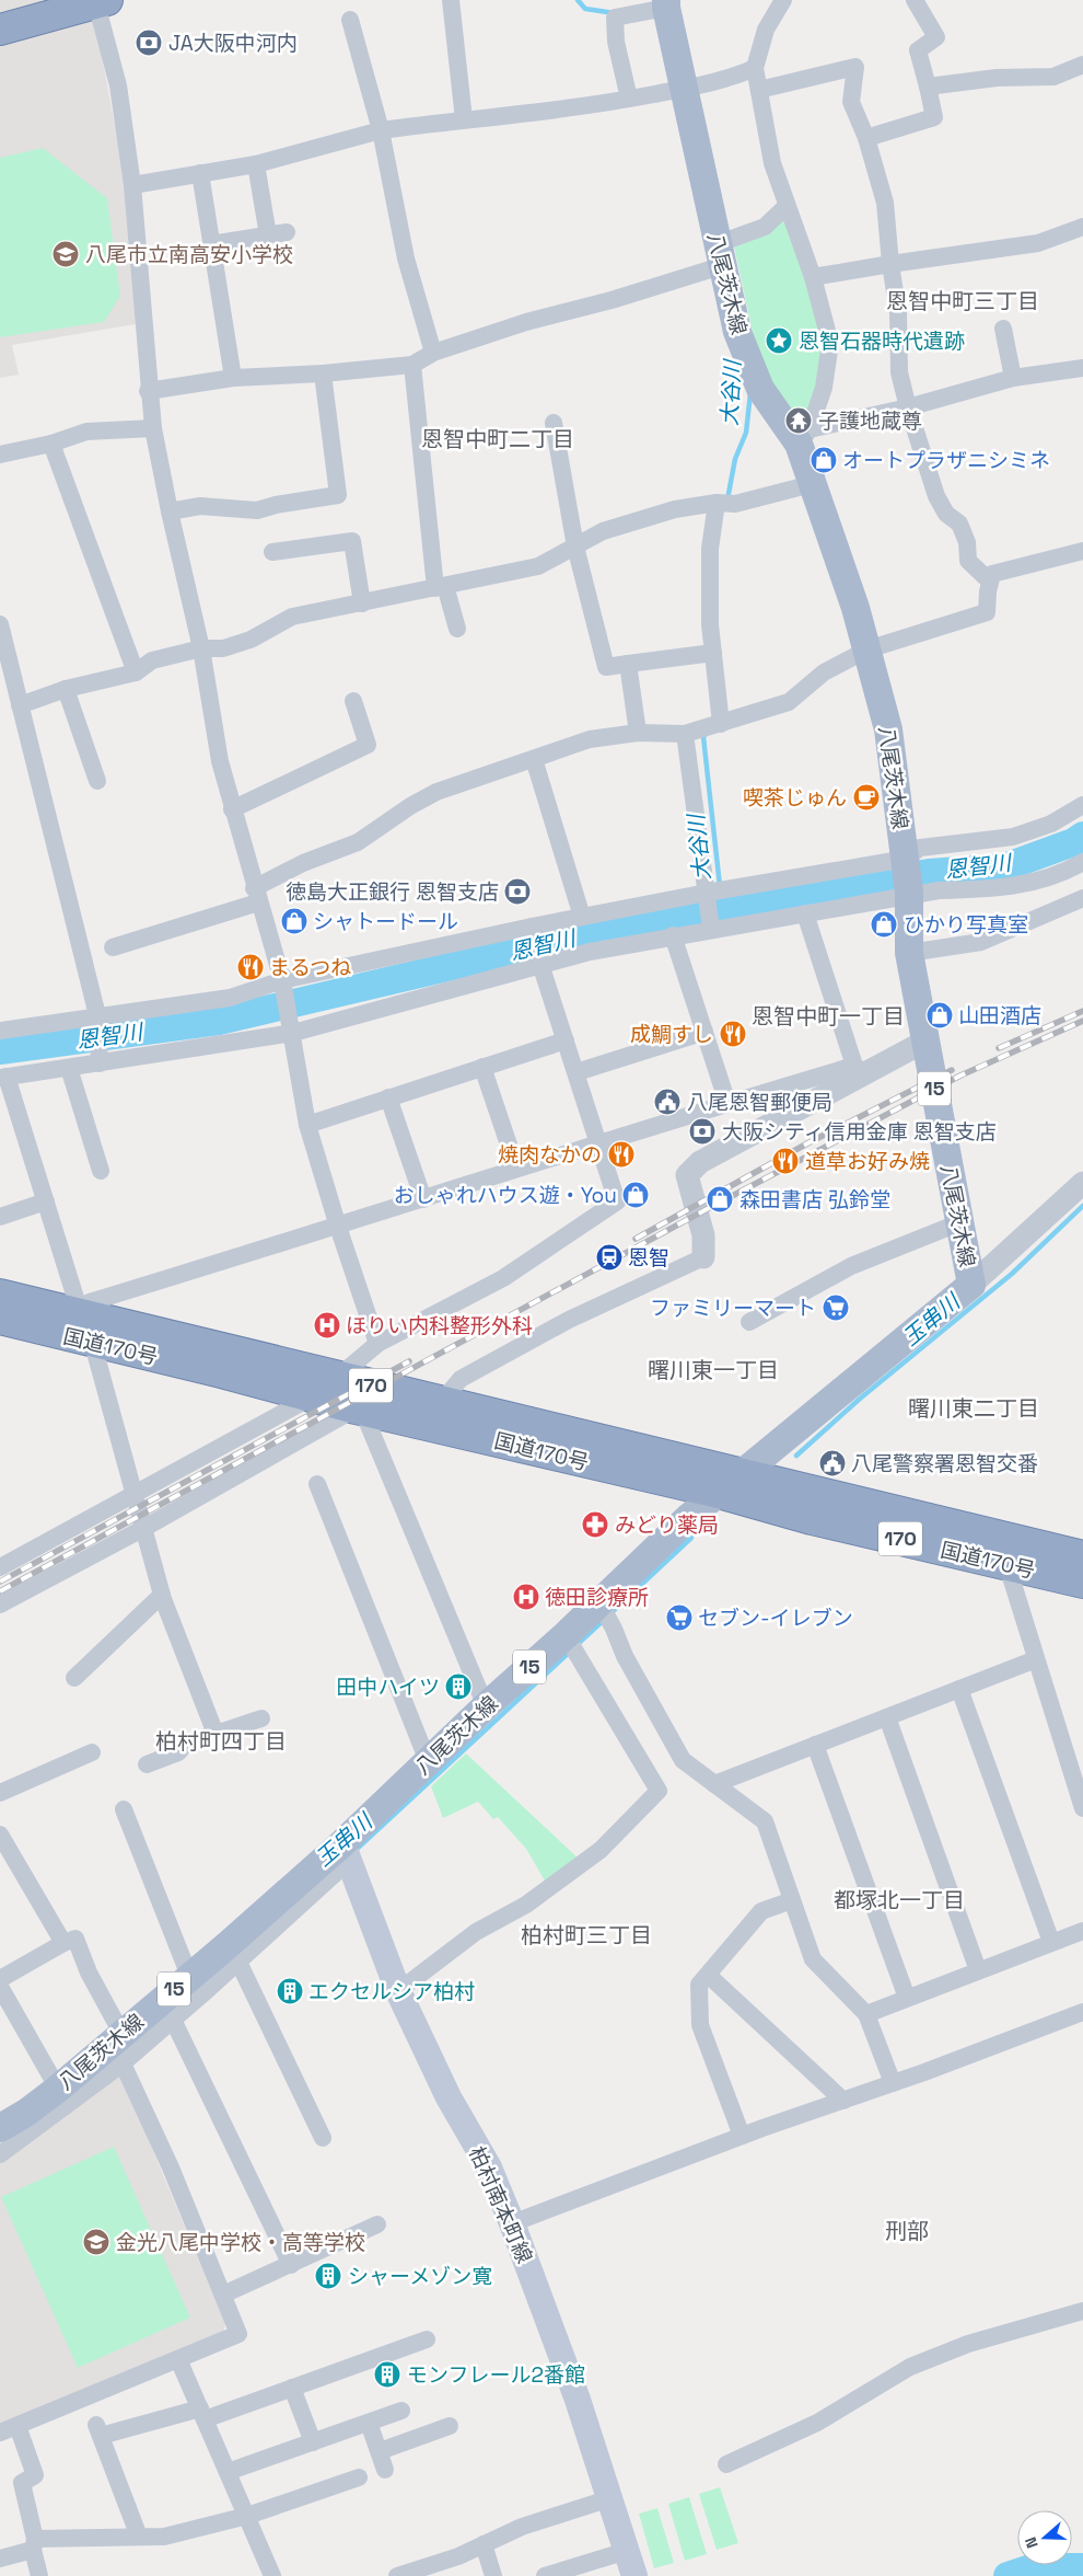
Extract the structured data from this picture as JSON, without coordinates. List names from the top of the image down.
{
  "streets": {
    "highway": ["国道170号", "170"],
    "main road": ["八尾茨木線", "15", "柏村南本町線"]
  },
  "crossings": [
    ["八尾茨木線", "国道170号"],
    ["八尾茨木線", "柏村南本町線"]
  ],
  "districts": [
    "恩智中町三丁目",
    "恩智中町二丁目",
    "恩智中町一丁目",
    "曙川東一丁目",
    "曙川東二丁目",
    "柏村町四丁目",
    "都塚北一丁目",
    "柏村町三丁目",
    "刑部"
  ],
  "water": ["大谷川", "恩智川", "玉串川"],
  "places": {
    "bank": ["JA大阪中河内", "徳島大正銀行 恩智支店", "大阪シティ信用金庫 恩智支店"],
    "school or university": ["八尾市立南高安小学校", "金光八尾中学校・高等学校"],
    "place": ["恩智石器時代遺跡"],
    "temple": ["子護地蔵尊"],
    "shop": [
      "オートプラザニシミネ",
      "シャトードール",
      "ひかり写真室",
      "山田酒店",
      "おしゃれハウス遊・You",
      "森田書店 弘鈴堂"
    ],
    "cafe": ["喫茶じゅん"],
    "restaurant": [
      "まるつね",
      "成鯛すし",
      "焼肉なかの",
      "道草お好み焼"
    ],
    "public building": ["八尾恩智郵便局", "八尾警察署恩智交番"],
    "station": ["恩智"],
    "supermarket": ["ファミリーマート", "セブン-イレブン"],
    "hospital": ["ほりい内科整形外科", "徳田診療所"],
    "pharmacy": ["みどり薬局"],
    "building": [
      "田中ハイツ",
      "エクセルシア柏村",
      "シャーメゾン寛",
      "モンフレール2番館"
    ]
  },
  "north": "left"
}
